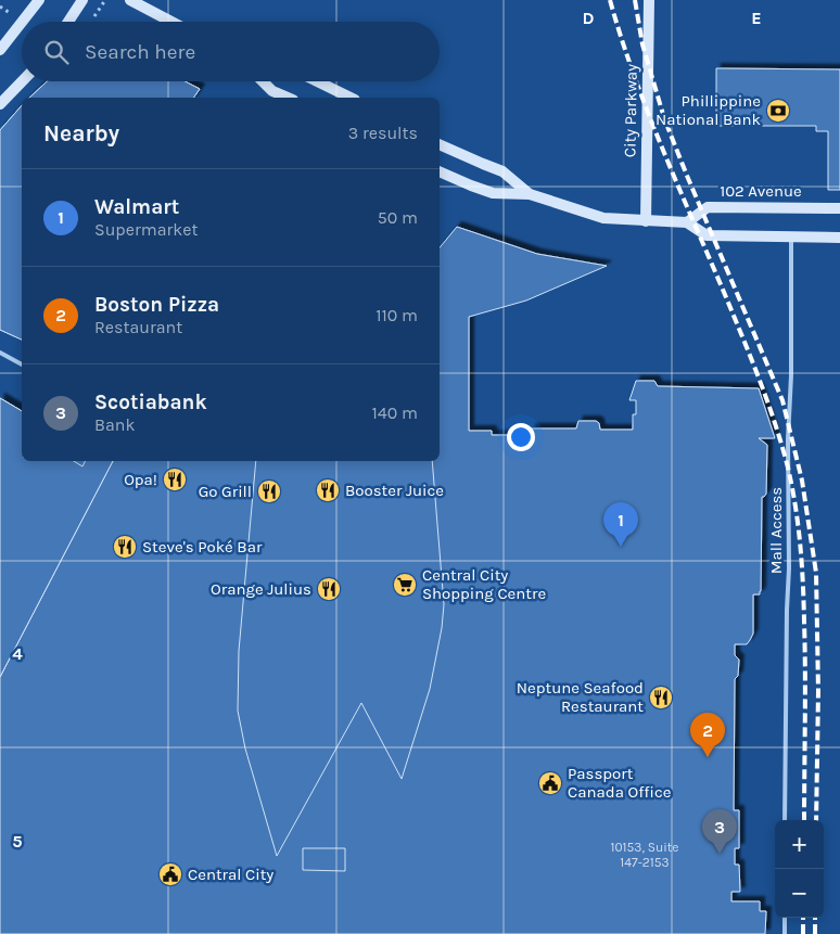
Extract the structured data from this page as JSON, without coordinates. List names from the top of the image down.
{
  "streets": {
    "street": ["City Parkway", "102 Avenue"],
    "lane": ["Mall Access"]
  },
  "places": {
    "bank": ["Phillippine National Bank"],
    "restaurant": [
      "Opa!",
      "Booster Juice",
      "Go Grill",
      "Steve's Poké Bar",
      "Orange Julius",
      "Neptune Seafood Restaurant"
    ],
    "supermarket": ["Central City Shopping Centre"],
    "public building": ["Passport Canada Office", "Central City"]
  },
  "house_numbers": ["10153, Suite 147-2153"],
  "page": {
    "search": "Search here",
    "heading": ["Nearby", "3 results"],
    "list": [
      {
        "mark": "1",
        "name": "Walmart",
        "note": "Supermarket",
        "value": "50 m"
      },
      {
        "mark": "2",
        "name": "Boston Pizza",
        "note": "Restaurant",
        "value": "110 m"
      },
      {
        "mark": "3",
        "name": "Scotiabank",
        "note": "Bank",
        "value": "140 m"
      }
    ],
    "pins": ["1", "2", "3"],
    "map_buttons": ["+", "−"]
  },
  "grid": {
    "columns": ["D", "E"],
    "rows": ["4", "5"]
  }
}
